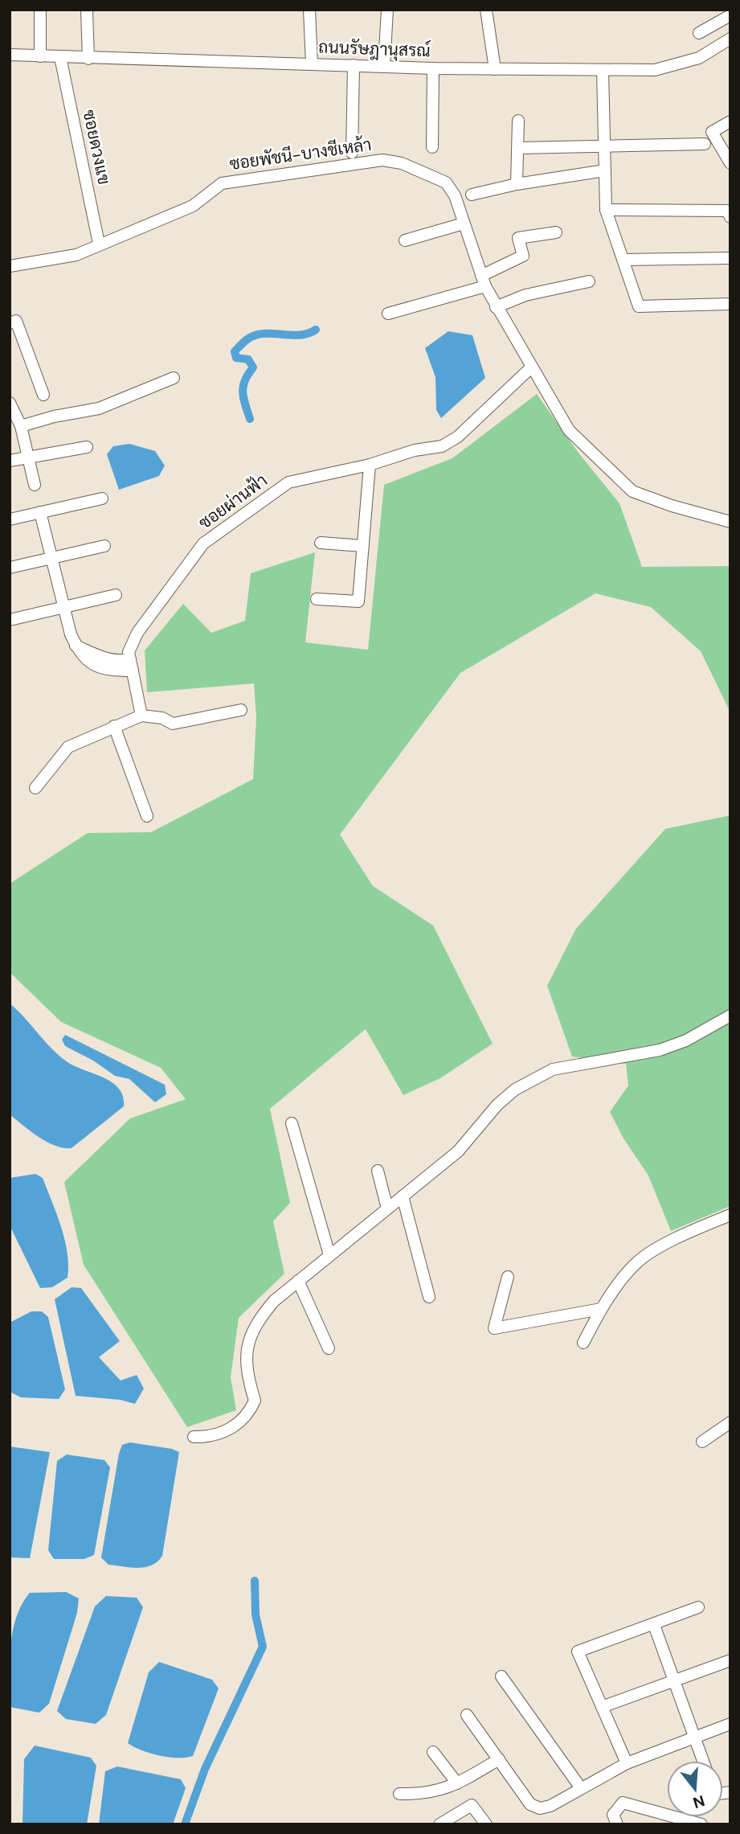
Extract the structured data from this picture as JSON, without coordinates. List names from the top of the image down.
{
  "streets": {
    "street": [
      "ถนนรัษฎานุสรณ์",
      "ซอยดวงแข",
      "ซอยพัชนี-บางชีเหล้า",
      "ซอยผ่านฟ้า"
    ]
  },
  "crossings": [
    ["ถนนรัษฎานุสรณ์", "ซอยดวงแข"],
    ["ซอยดวงแข", "ซอยพัชนี-บางชีเหล้า"],
    ["ซอยพัชนี-บางชีเหล้า", "ซอยผ่านฟ้า"]
  ],
  "north": "bottom"
}
